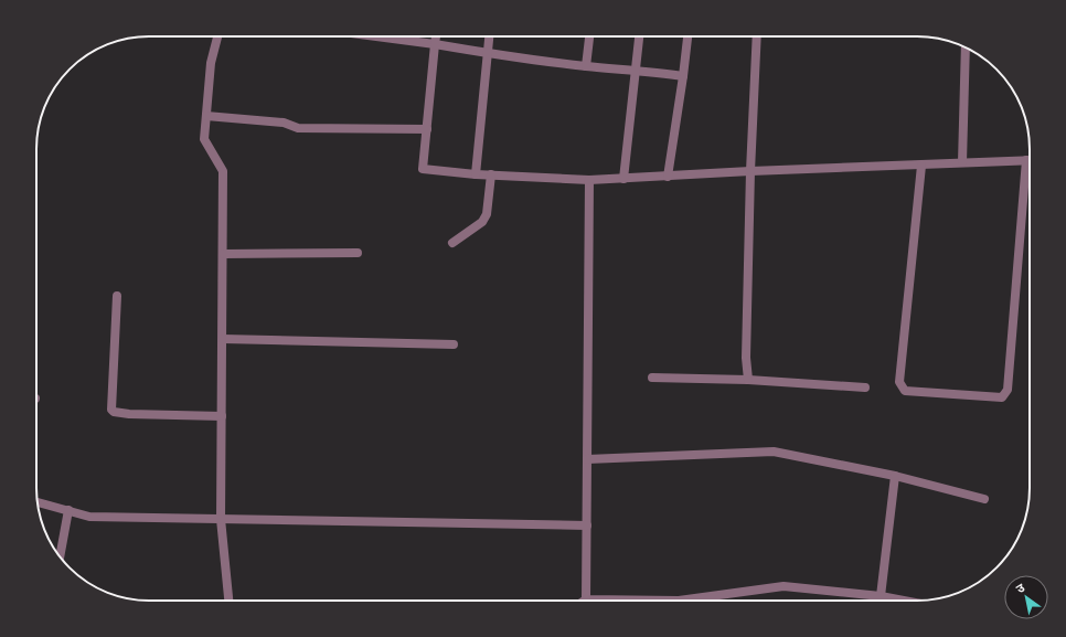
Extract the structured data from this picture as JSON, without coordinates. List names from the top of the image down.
{
  "north": "top left"
}
